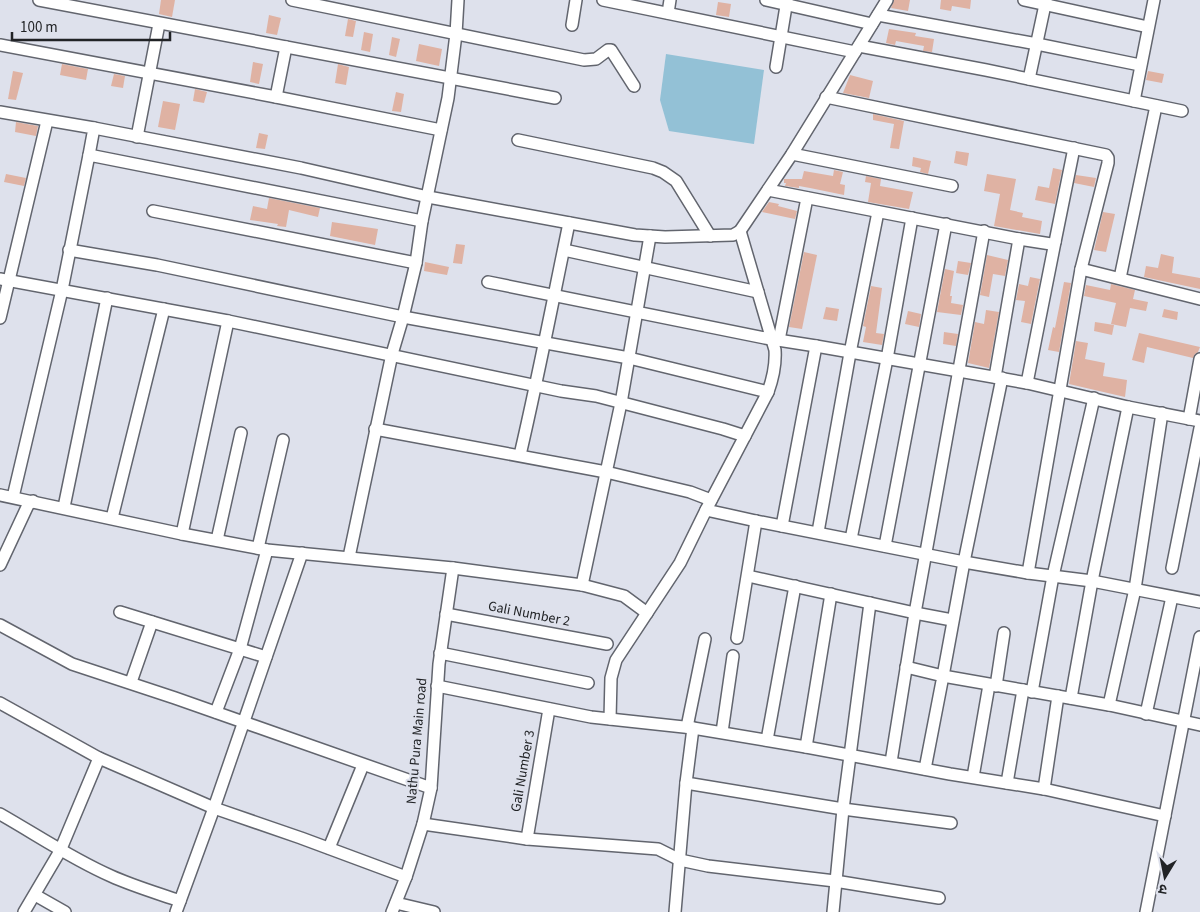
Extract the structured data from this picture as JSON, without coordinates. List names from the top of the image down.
{
  "streets": {
    "street": ["Gali Number 2", "Nathu Pura Main road", "Gali Number 3"]
  },
  "crossings": [
    ["Gali Number 2", "Nathu Pura Main road"]
  ],
  "scale_bar": "100 m",
  "north": "bottom"
}
